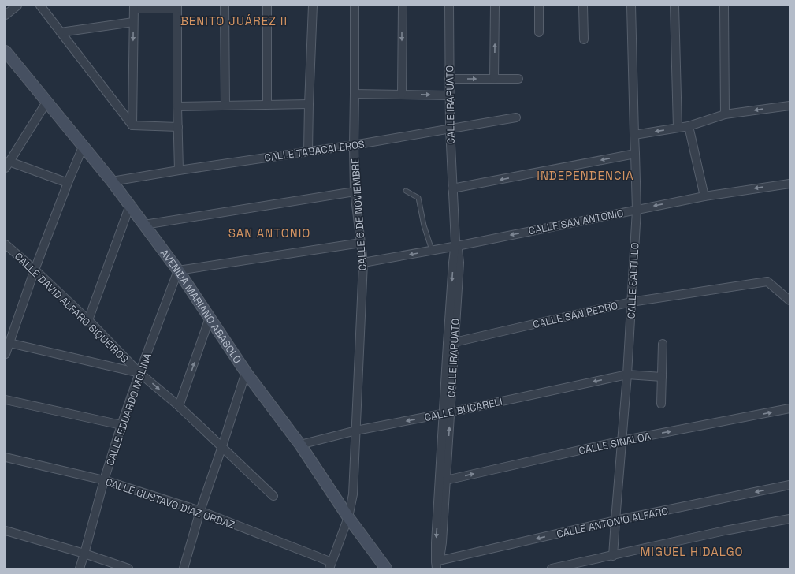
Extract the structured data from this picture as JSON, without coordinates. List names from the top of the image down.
{
  "streets": {
    "street": [
      "CALLE IRAPUATO",
      "CALLE TABACALEROS",
      "CALLE 6 DE NOVIEMBRE",
      "CALLE SAN ANTONIO",
      "CALLE SALTILLO",
      "AVENIDA MARIANO ABASOLO",
      "CALLE DAVID ALFARO SIQUEIROS",
      "CALLE SAN PEDRO",
      "CALLE EDUARDO MOLINA",
      "CALLE BUCARELI",
      "CALLE SINALOA",
      "CALLE GUSTAVO DÍAZ ORDAZ",
      "CALLE ANTONIO ALFARO"
    ]
  },
  "crossings": [
    ["CALLE IRAPUATO", "CALLE TABACALEROS"],
    ["CALLE IRAPUATO", "CALLE SAN ANTONIO"],
    ["CALLE IRAPUATO", "CALLE SAN PEDRO"],
    ["CALLE IRAPUATO", "CALLE BUCARELI"],
    ["CALLE IRAPUATO", "CALLE SINALOA"],
    ["CALLE IRAPUATO", "CALLE ANTONIO ALFARO"],
    ["CALLE TABACALEROS", "CALLE 6 DE NOVIEMBRE"],
    ["CALLE TABACALEROS", "AVENIDA MARIANO ABASOLO"],
    ["CALLE 6 DE NOVIEMBRE", "CALLE SAN ANTONIO"],
    ["CALLE 6 DE NOVIEMBRE", "AVENIDA MARIANO ABASOLO"],
    ["CALLE 6 DE NOVIEMBRE", "CALLE BUCARELI"],
    ["CALLE 6 DE NOVIEMBRE", "CALLE GUSTAVO DÍAZ ORDAZ"],
    ["CALLE SAN ANTONIO", "CALLE SALTILLO"],
    ["CALLE SALTILLO", "CALLE SAN PEDRO"],
    ["CALLE SALTILLO", "CALLE BUCARELI"],
    ["CALLE SALTILLO", "CALLE SINALOA"],
    ["CALLE SALTILLO", "CALLE ANTONIO ALFARO"],
    ["AVENIDA MARIANO ABASOLO", "CALLE EDUARDO MOLINA"],
    ["AVENIDA MARIANO ABASOLO", "CALLE BUCARELI"],
    ["CALLE DAVID ALFARO SIQUEIROS", "CALLE EDUARDO MOLINA"],
    ["CALLE EDUARDO MOLINA", "CALLE GUSTAVO DÍAZ ORDAZ"]
  ],
  "one_way": ["CALLE BUCARELI", "CALLE SINALOA"],
  "districts": [
    "BENITO JUÁREZ II",
    "INDEPENDENCIA",
    "SAN ANTONIO",
    "MIGUEL HIDALGO"
  ]
}
